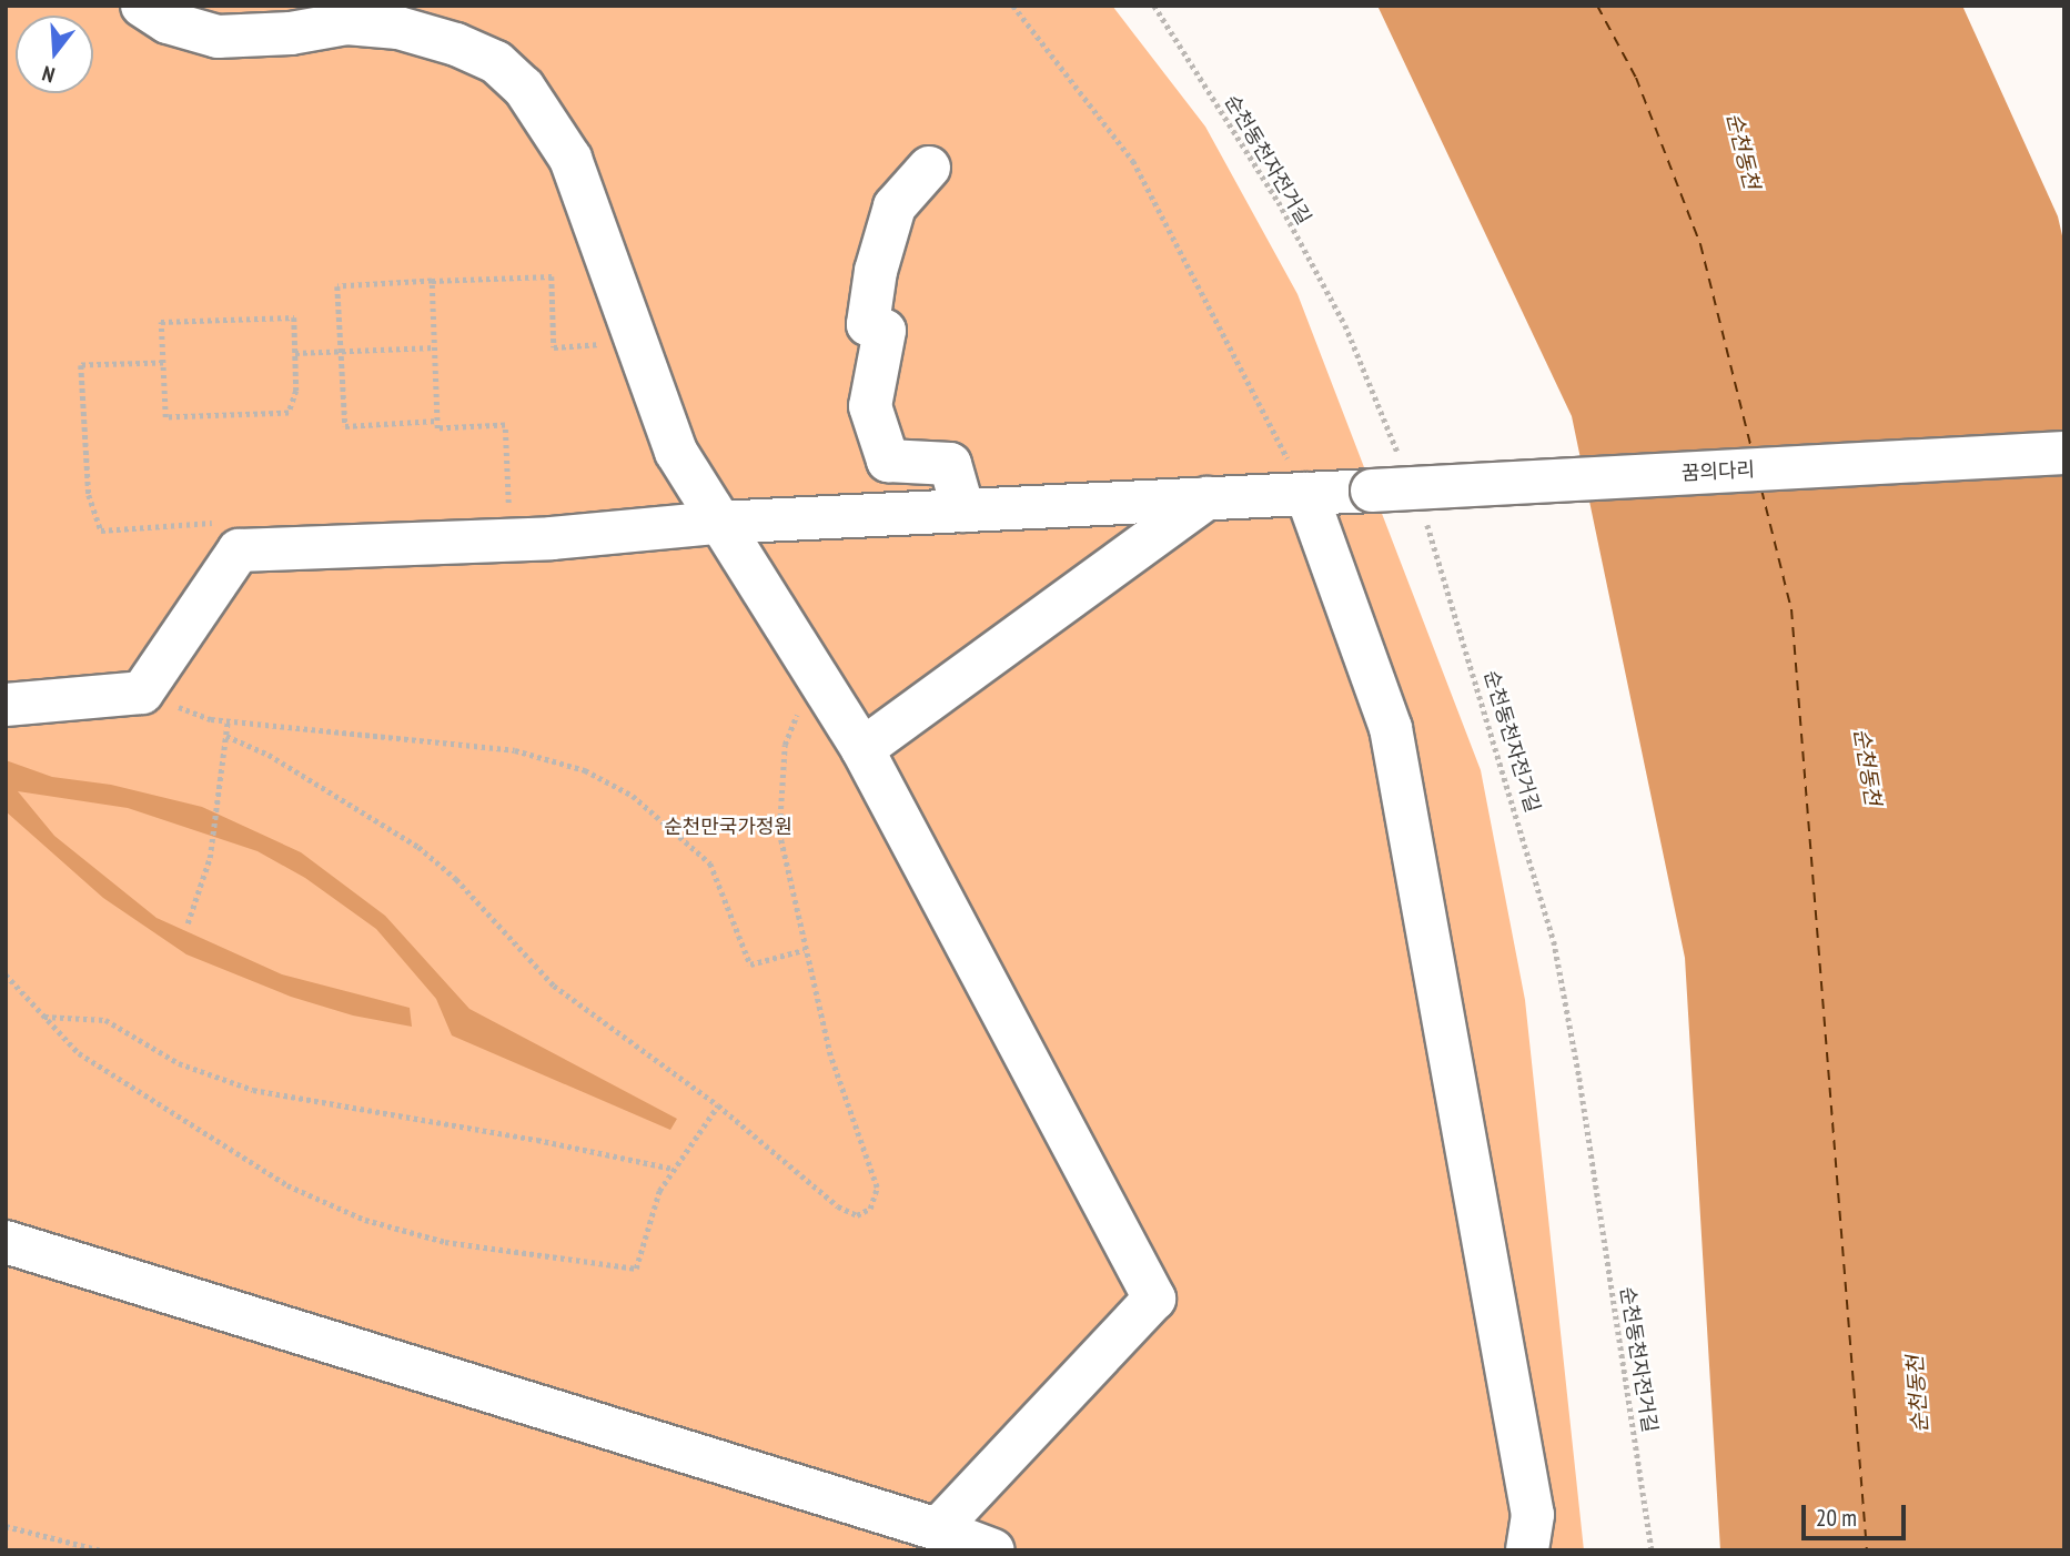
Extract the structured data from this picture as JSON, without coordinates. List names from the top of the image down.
{
  "streets": {
    "street": ["꿈의다리"],
    "path": ["순천동천자전거길"]
  },
  "crossings": [
    ["순천동천자전거길", "꿈의다리"]
  ],
  "water": ["순천동천"],
  "parks": ["순천만국가정원"],
  "scale_bar": "20 m",
  "north": "bottom"
}
